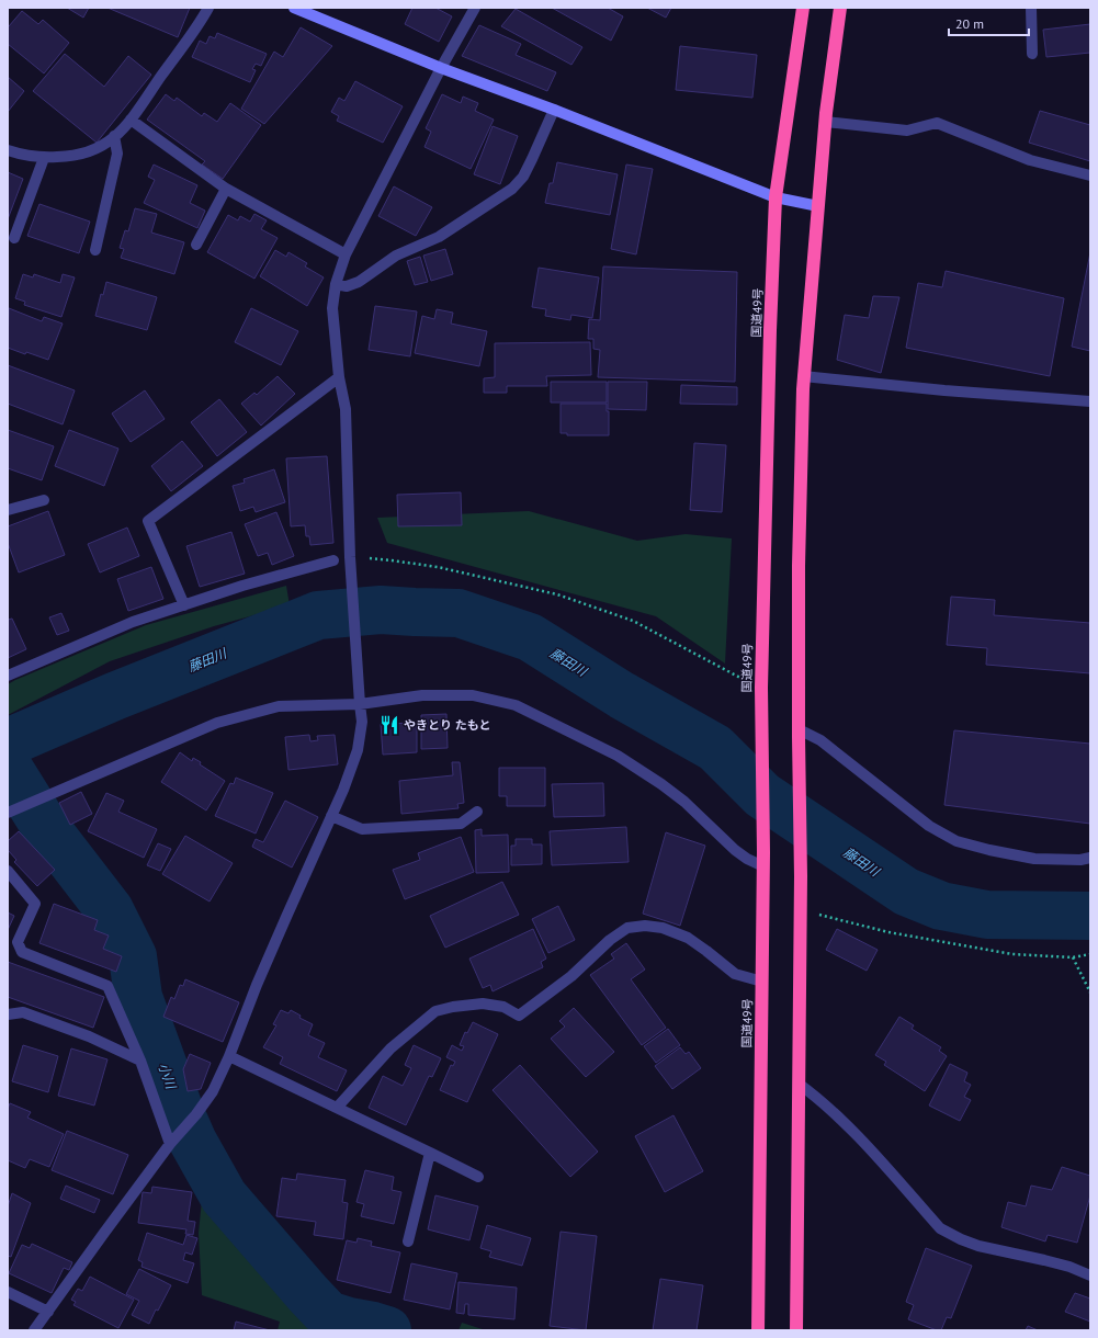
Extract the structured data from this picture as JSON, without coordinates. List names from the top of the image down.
{
  "streets": {
    "highway": ["国道49号"]
  },
  "water": ["藤田川", "小川"],
  "places": {
    "restaurant": ["やきとり たもと"]
  },
  "scale_bar": "20 m"
}
